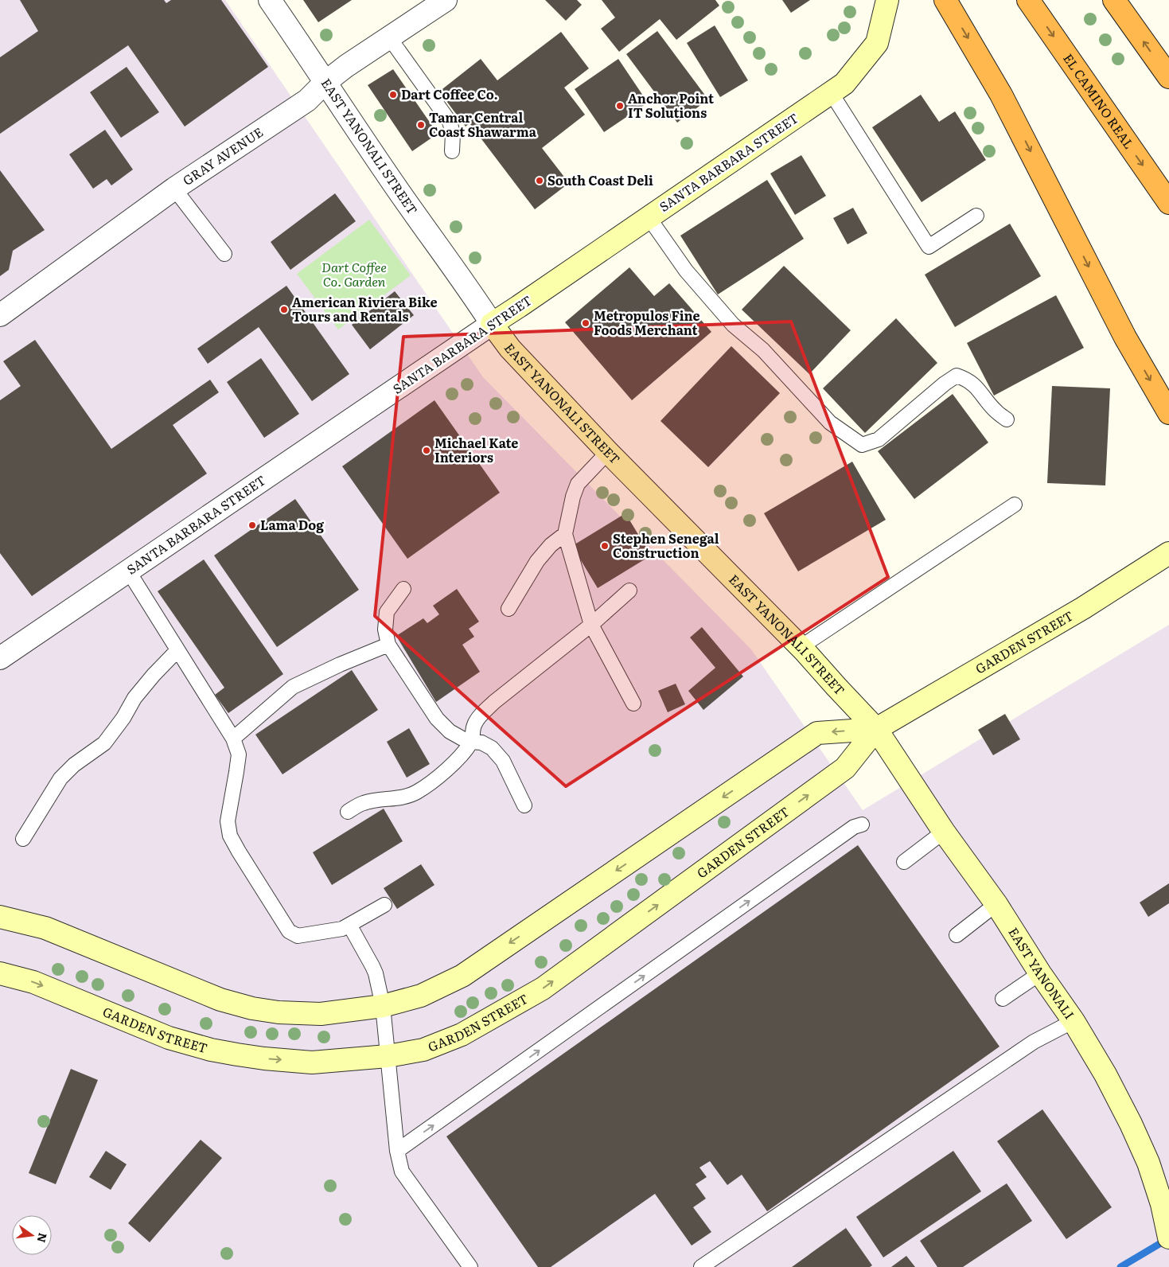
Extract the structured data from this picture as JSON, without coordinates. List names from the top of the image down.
{
  "streets": {
    "highway": ["EL CAMINO REAL"],
    "main road": [
      "EAST YANONALI STREET",
      "SANTA BARBARA STREET",
      "GARDEN STREET",
      "EAST YANONALI"
    ],
    "street": ["GRAY AVENUE"]
  },
  "crossings": [
    ["EAST YANONALI STREET", "GRAY AVENUE"],
    ["EAST YANONALI STREET", "SANTA BARBARA STREET"],
    ["EAST YANONALI STREET", "GARDEN STREET"],
    ["EAST YANONALI STREET", "EAST YANONALI"],
    ["GARDEN STREET", "EAST YANONALI"]
  ],
  "parks": ["Dart Coffee Co. Garden"],
  "places": [
    "Dart Coffee Co.",
    "Anchor Point IT Solutions",
    "Tamar Central Coast Shawarma",
    "South Coast Deli",
    "American Riviera Bike Tours and Rentals",
    "Metropulos Fine Foods Merchant",
    "Michael Kate Interiors",
    "Lama Dog",
    "Stephen Senegal Construction"
  ],
  "north": "right"
}
